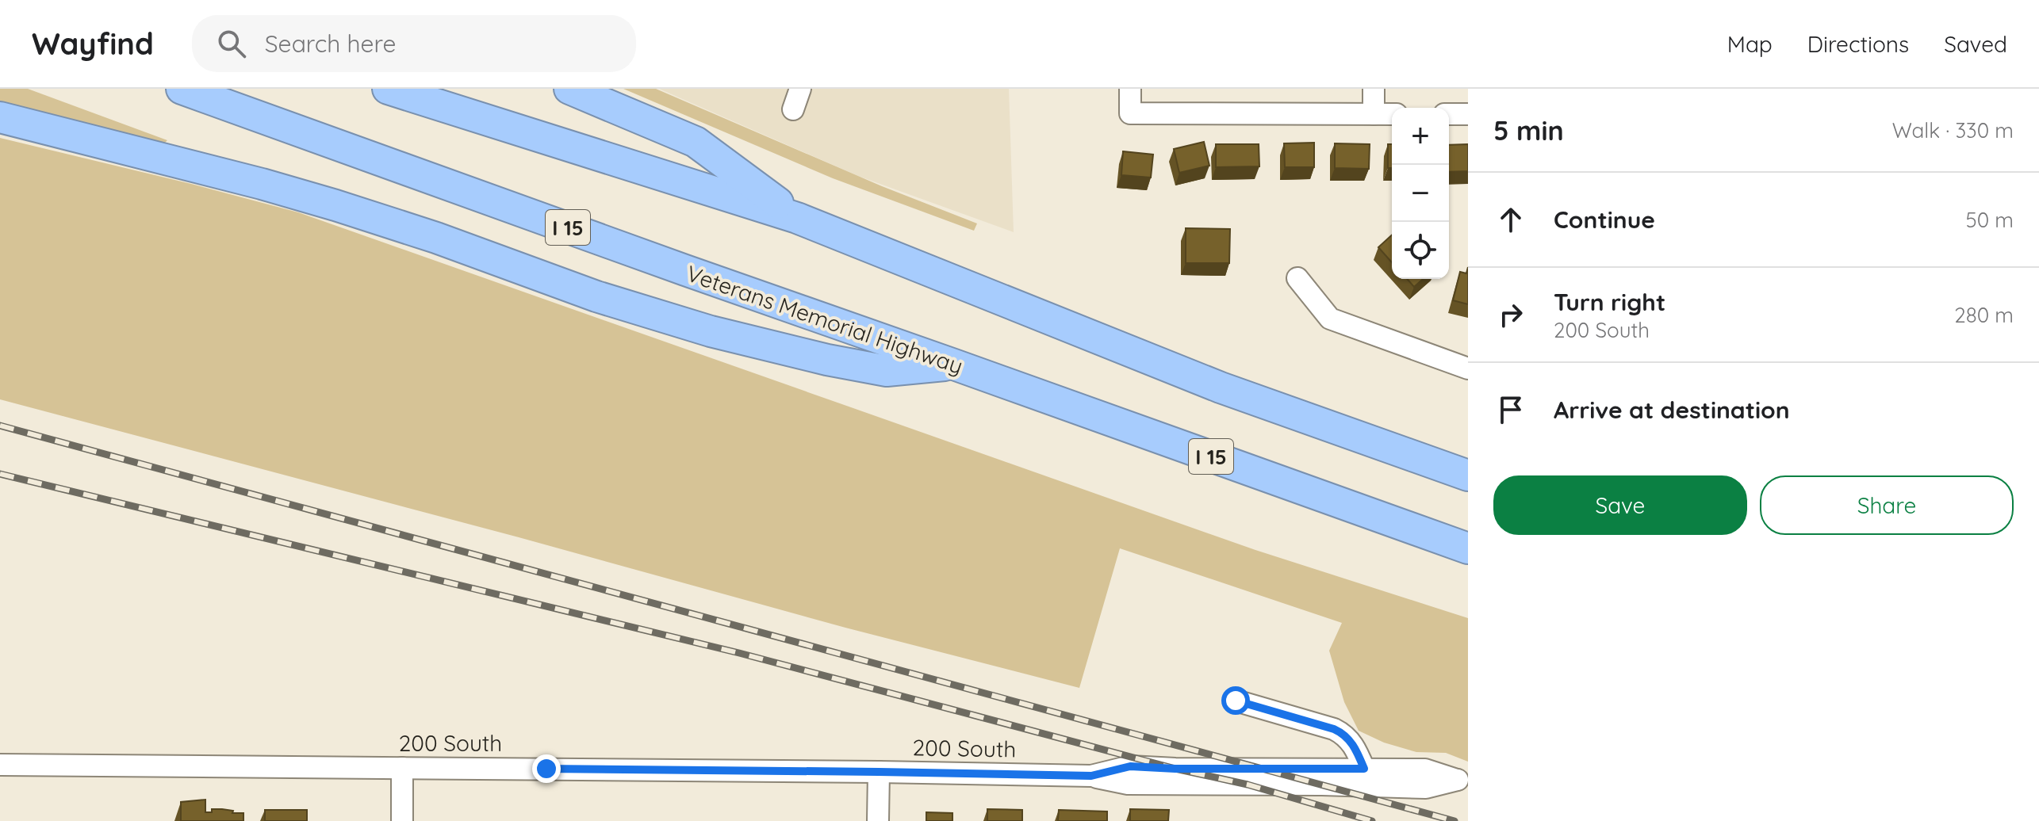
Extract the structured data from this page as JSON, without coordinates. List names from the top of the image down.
{
  "streets": {
    "highway": ["I 15", "Veterans Memorial Highway"],
    "street": ["200 South"]
  },
  "page": {
    "header": "Wayfind",
    "search": "Search here",
    "nav": ["Map", "Directions", "Saved"],
    "heading": ["5 min", "Walk · 330 m"],
    "map_buttons": ["+", "−"],
    "list": [
      ["Continue", "50 m"],
      ["Turn right", "200 South", "280 m"],
      "Arrive at destination"
    ],
    "buttons": ["Save", "Share"]
  }
}
